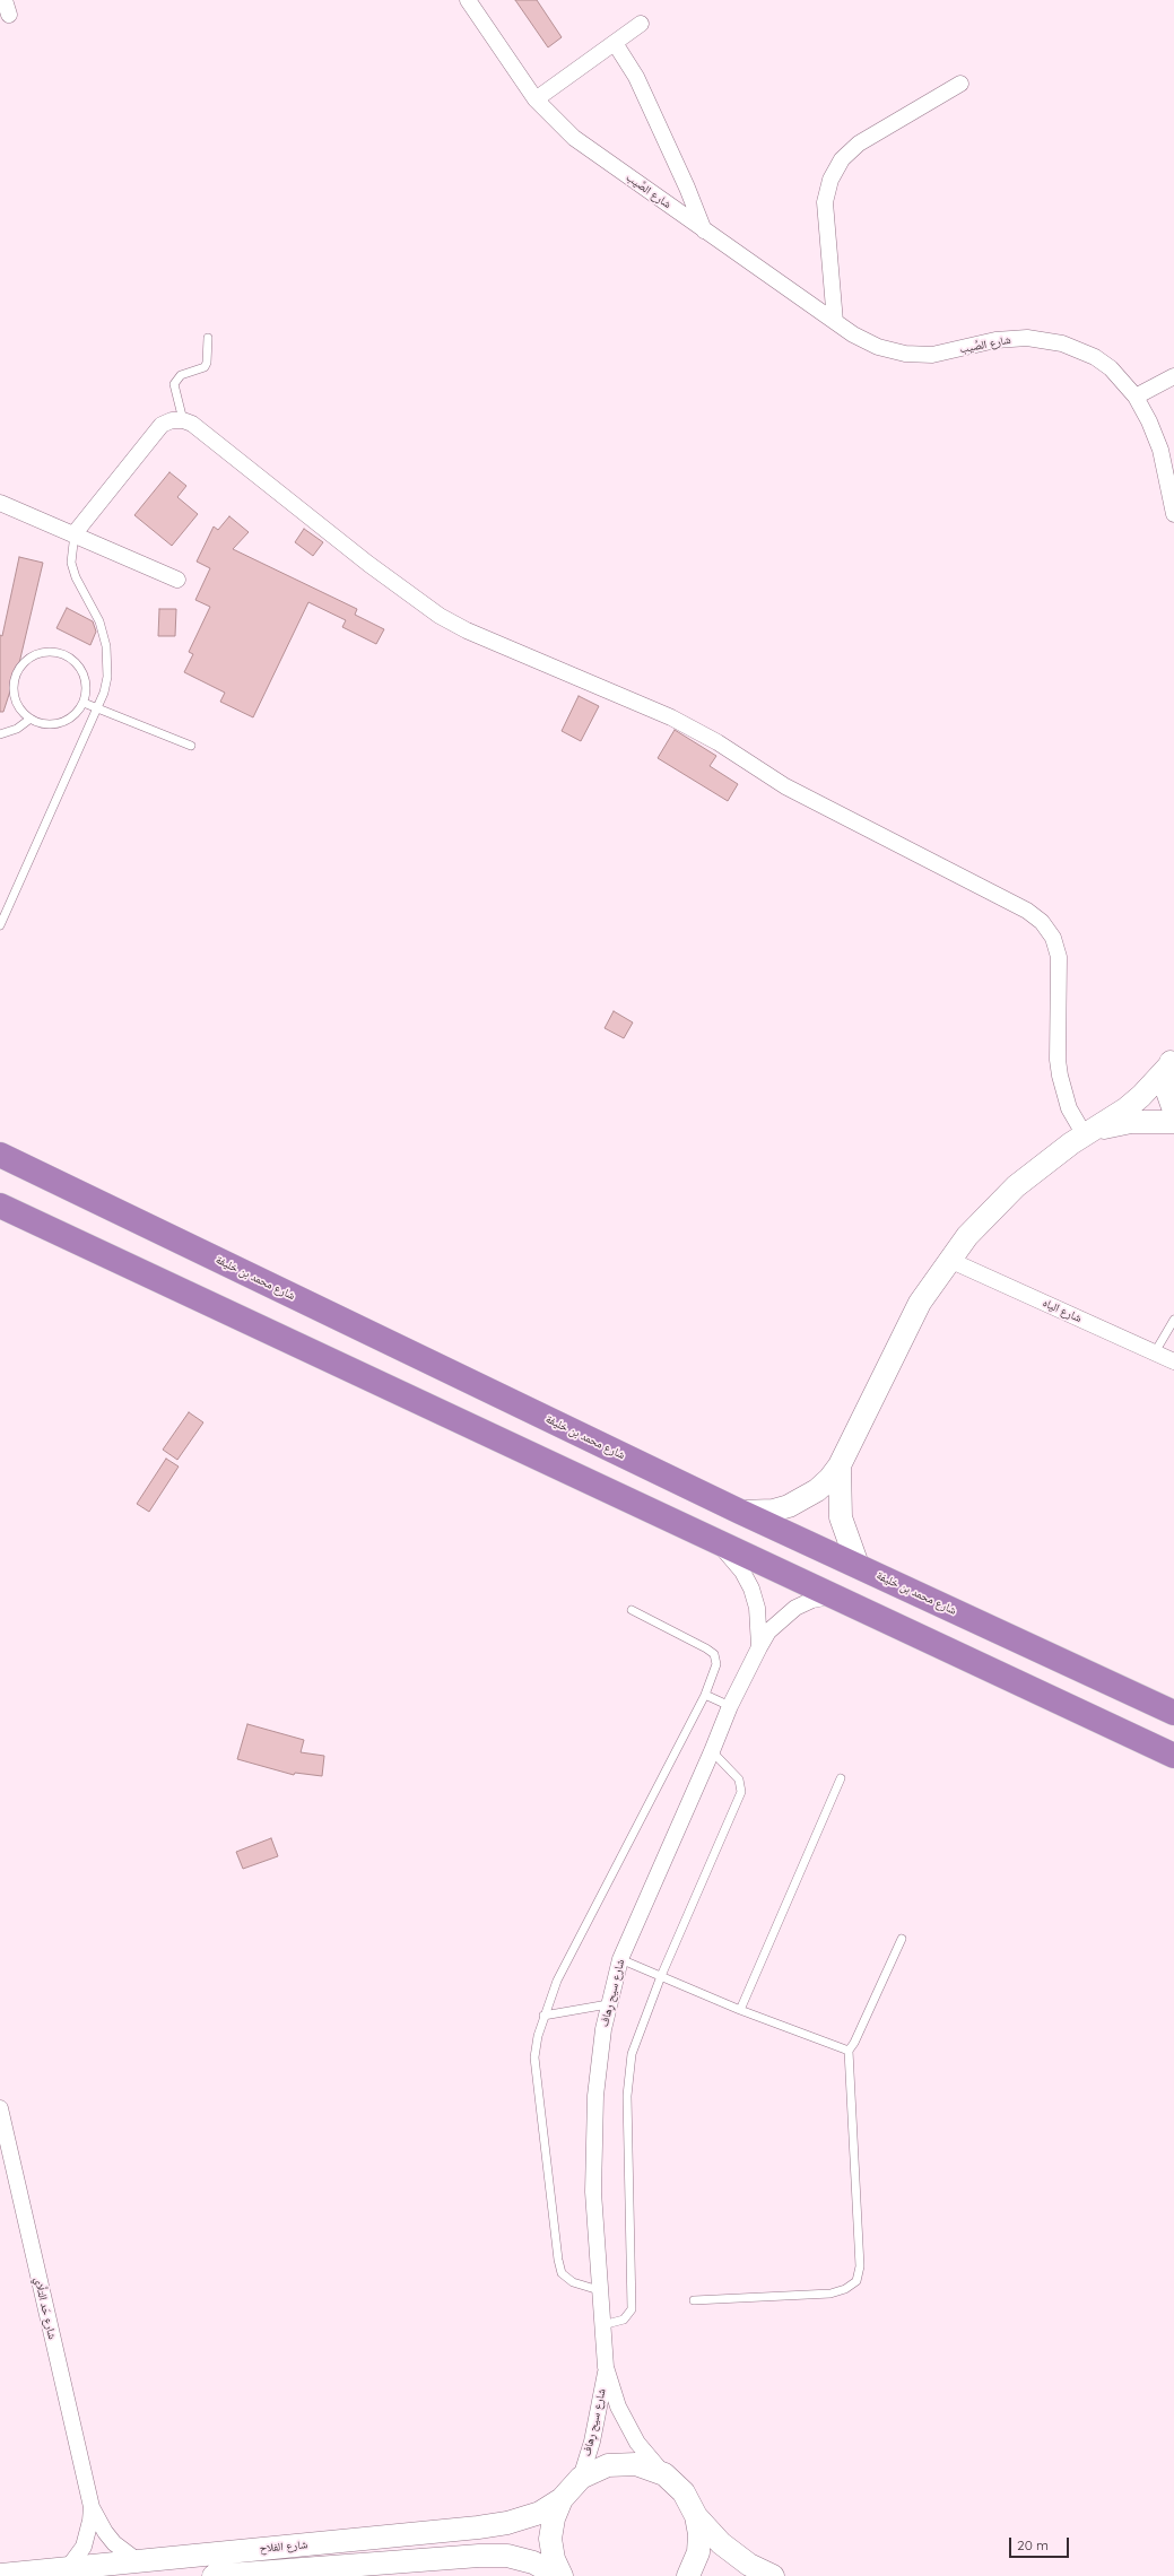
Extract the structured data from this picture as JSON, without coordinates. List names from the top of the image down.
{
  "streets": {
    "highway": ["شارع محمد بن خليفة"],
    "street": [
      "شارع الصَّيب",
      "شارع الياه",
      "شارع سيح رِهاف",
      "شارع حَد التلَّاي",
      "شارع الفلاح"
    ]
  },
  "crossings": [
    ["شارع حَد التلَّاي", "شارع الفلاح"]
  ],
  "scale_bar": "20 m"
}
